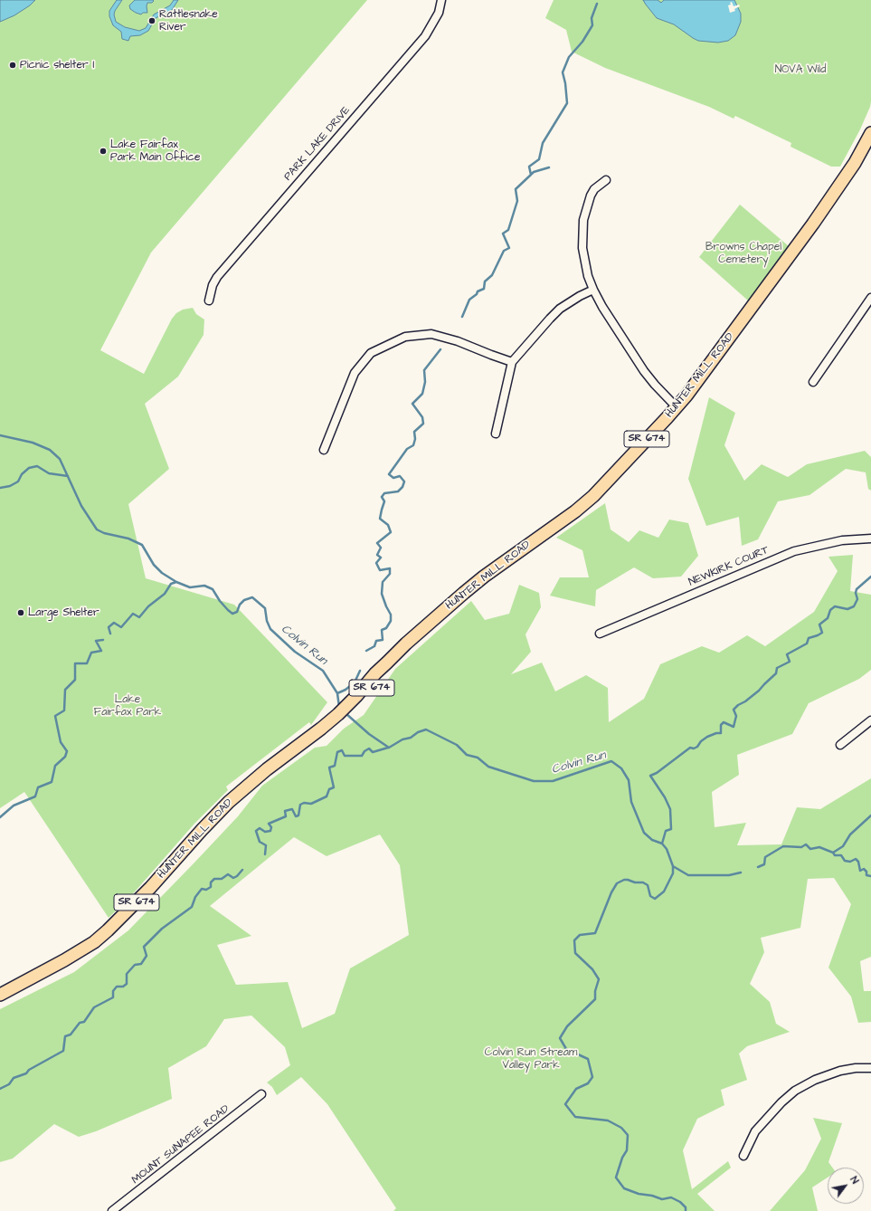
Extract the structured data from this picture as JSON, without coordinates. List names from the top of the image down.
{
  "streets": {
    "main road": ["HUNTER MILL ROAD", "SR 674"],
    "street": ["PARK LAKE DRIVE", "NEWKIRK COURT", "MOUNT SUNAPEE ROAD"]
  },
  "water": ["Colvin Run"],
  "parks": [
    "NOVA Wild",
    "Browns Chapel Cemetery",
    "Lake Fairfax Park",
    "Colvin Run Stream Valley Park"
  ],
  "places": [
    "Rattlesnake River",
    "Picnic shelter I",
    "Lake Fairfax Park Main Office",
    "Large Shelter"
  ],
  "north": "top right"
}
